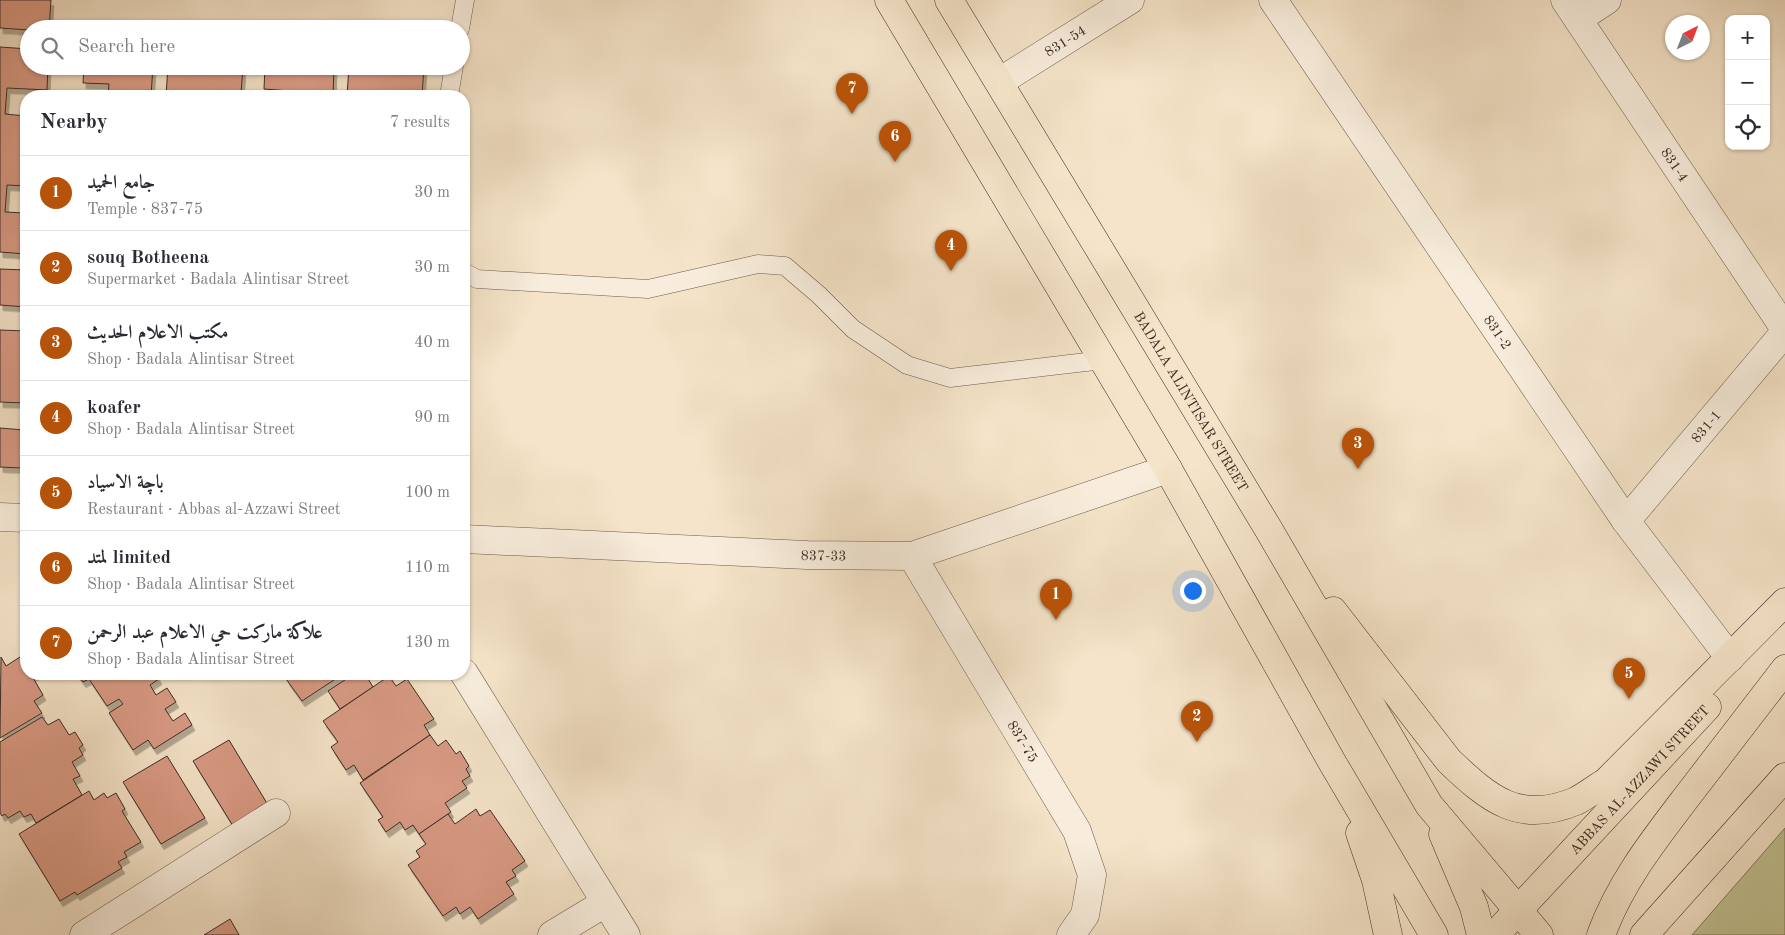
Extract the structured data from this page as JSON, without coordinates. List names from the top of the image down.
{
  "streets": {
    "main road": ["BADALA ALINTISAR STREET", "ABBAS AL-AZZAWI STREET"],
    "street": [
      "831-54",
      "831-4",
      "831-2",
      "831-1",
      "837-33",
      "837-75"
    ]
  },
  "crossings": [
    ["831-54", "BADALA ALINTISAR STREET"],
    ["831-4", "831-1"],
    ["831-2", "831-1"],
    ["837-33", "837-75"]
  ],
  "north": "top right",
  "page": {
    "map_buttons": ["+", "−"],
    "search": "Search here",
    "pins": [
      "7",
      "6",
      "4",
      "3",
      "1",
      "5",
      "2"
    ],
    "heading": ["Nearby", "7 results"],
    "list": [
      {
        "mark": "1",
        "name": "جامع الحميد",
        "note": "Temple · 837-75",
        "value": "30 m"
      },
      {
        "mark": "2",
        "name": "souq Botheena",
        "note": "Supermarket · Badala Alintisar Street",
        "value": "30 m"
      },
      {
        "mark": "3",
        "name": "مكتب الاعلام الحديث",
        "note": "Shop · Badala Alintisar Street",
        "value": "40 m"
      },
      {
        "mark": "4",
        "name": "koafer",
        "note": "Shop · Badala Alintisar Street",
        "value": "90 m"
      },
      {
        "mark": "5",
        "name": "باچة الاسياد",
        "note": "Restaurant · Abbas al-Azzawi Street",
        "value": "100 m"
      },
      {
        "mark": "6",
        "name": "لمتد limited",
        "note": "Shop · Badala Alintisar Street",
        "value": "110 m"
      },
      {
        "mark": "7",
        "name": "علاكة ماركت حي الاعلام عبد الرحمن",
        "note": "Shop · Badala Alintisar Street",
        "value": "130 m"
      }
    ]
  }
}
